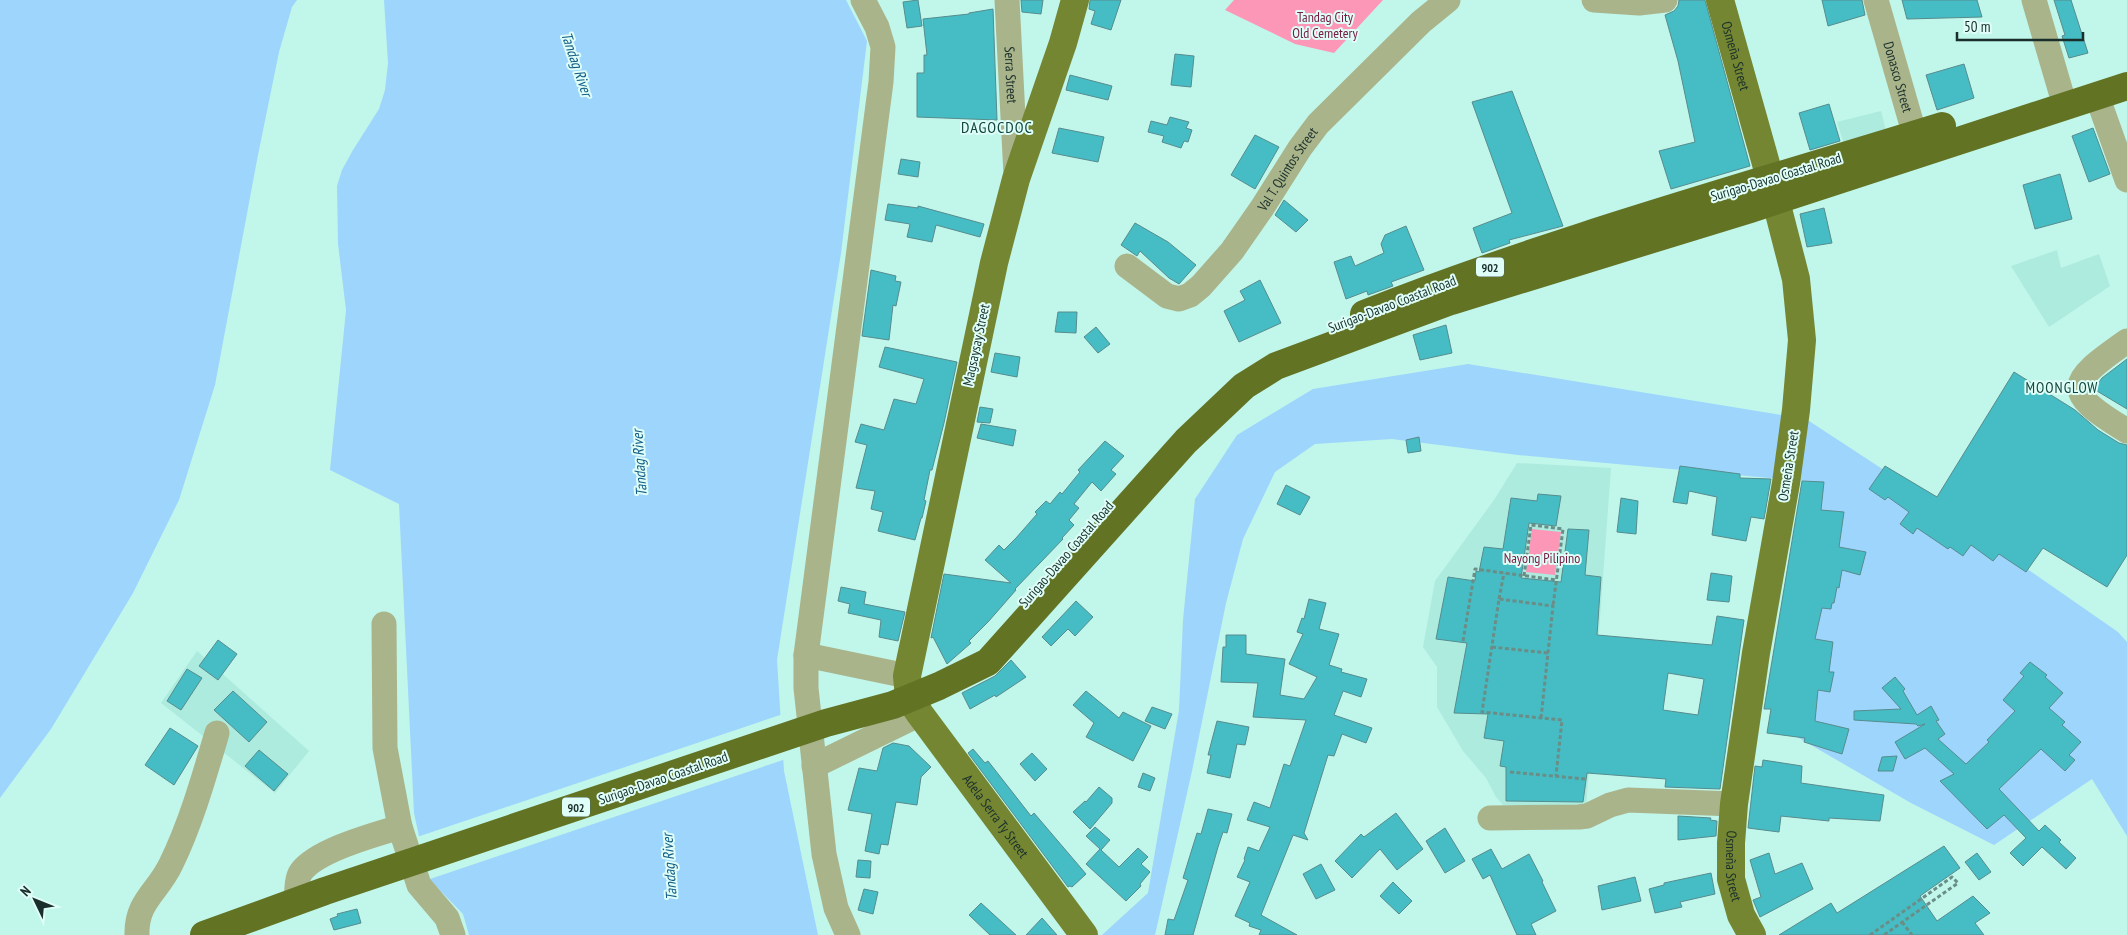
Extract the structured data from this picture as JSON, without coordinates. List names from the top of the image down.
{
  "streets": {
    "highway": ["Surigao-Davao Coastal Road", "902"],
    "main road": ["Osmeña Street", "Magsaysay Street", "Adela Serra Ty Street"],
    "street": ["Serra Street", "Donasco Street", "Val T. Quintos Street"]
  },
  "crossings": [
    ["Osmeña Street", "Surigao-Davao Coastal Road"],
    ["Serra Street", "Magsaysay Street"],
    ["Donasco Street", "Surigao-Davao Coastal Road"],
    ["Surigao-Davao Coastal Road", "Magsaysay Street"],
    ["Surigao-Davao Coastal Road", "Adela Serra Ty Street"],
    ["Magsaysay Street", "Adela Serra Ty Street"]
  ],
  "districts": ["DAGOCDOC", "MOONGLOW"],
  "water": ["Tandag River"],
  "parks": ["Tandag City Old Cemetery", "Nayong Pilipino"],
  "scale_bar": "50 m",
  "north": "top left"
}
